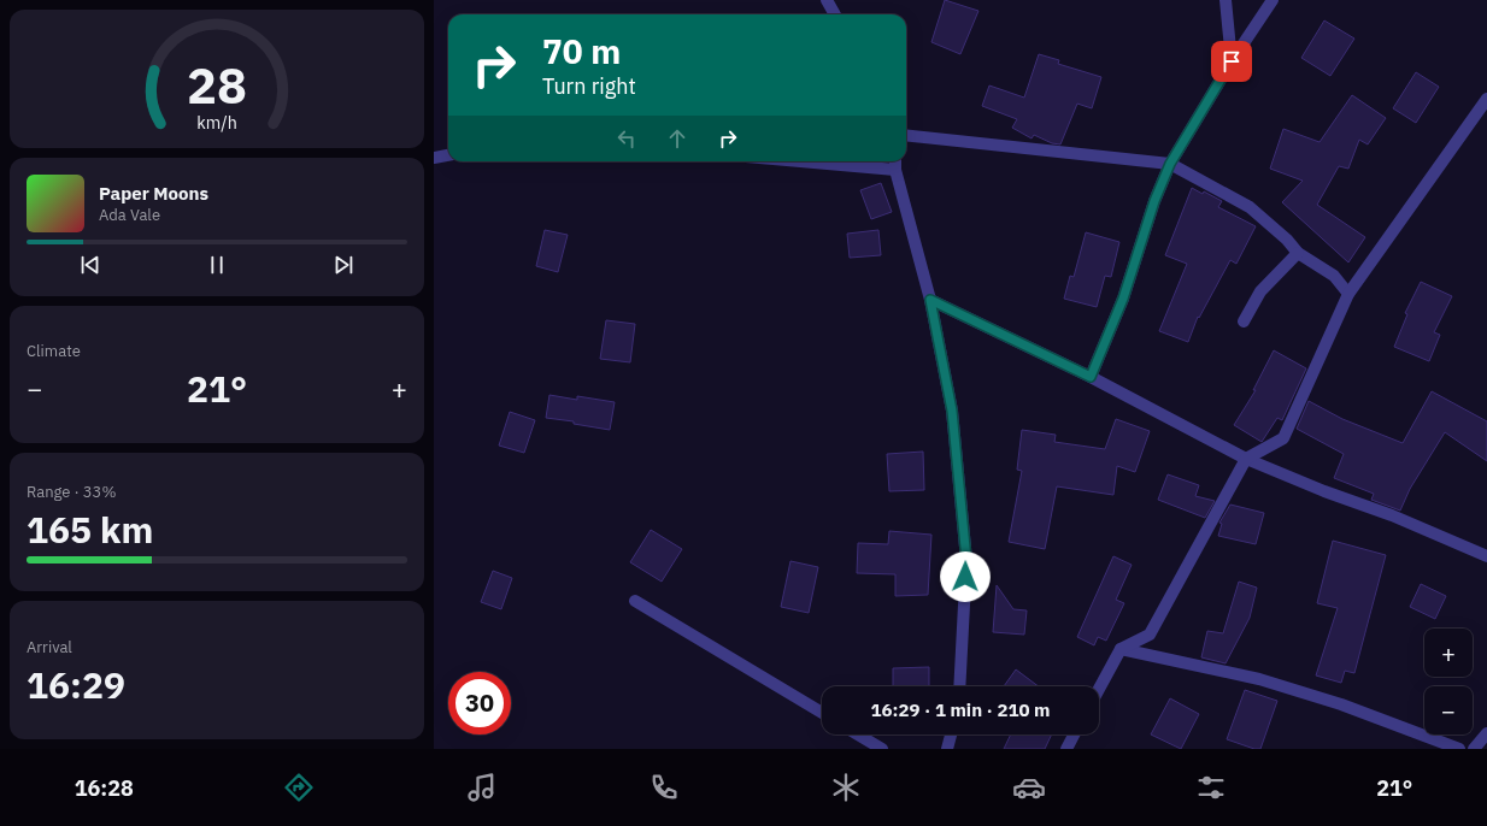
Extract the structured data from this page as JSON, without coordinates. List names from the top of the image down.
{
  "page": {
    "turn": ["70 m", "Turn right"],
    "song": ["Paper Moons", "Ada Vale"],
    "tile": [
      "Climate",
      ["Range · 33%", "165 km"],
      ["Arrival", "16:29"]
    ],
    "heat": ["−", "21°", "+"],
    "map_buttons": ["+", "−"],
    "limit": "30",
    "trip": "16:29 · 1 min · 210 m",
    "tabs": ["16:28", "21°"],
    "gauge": ["28", "km/h"]
  }
}
